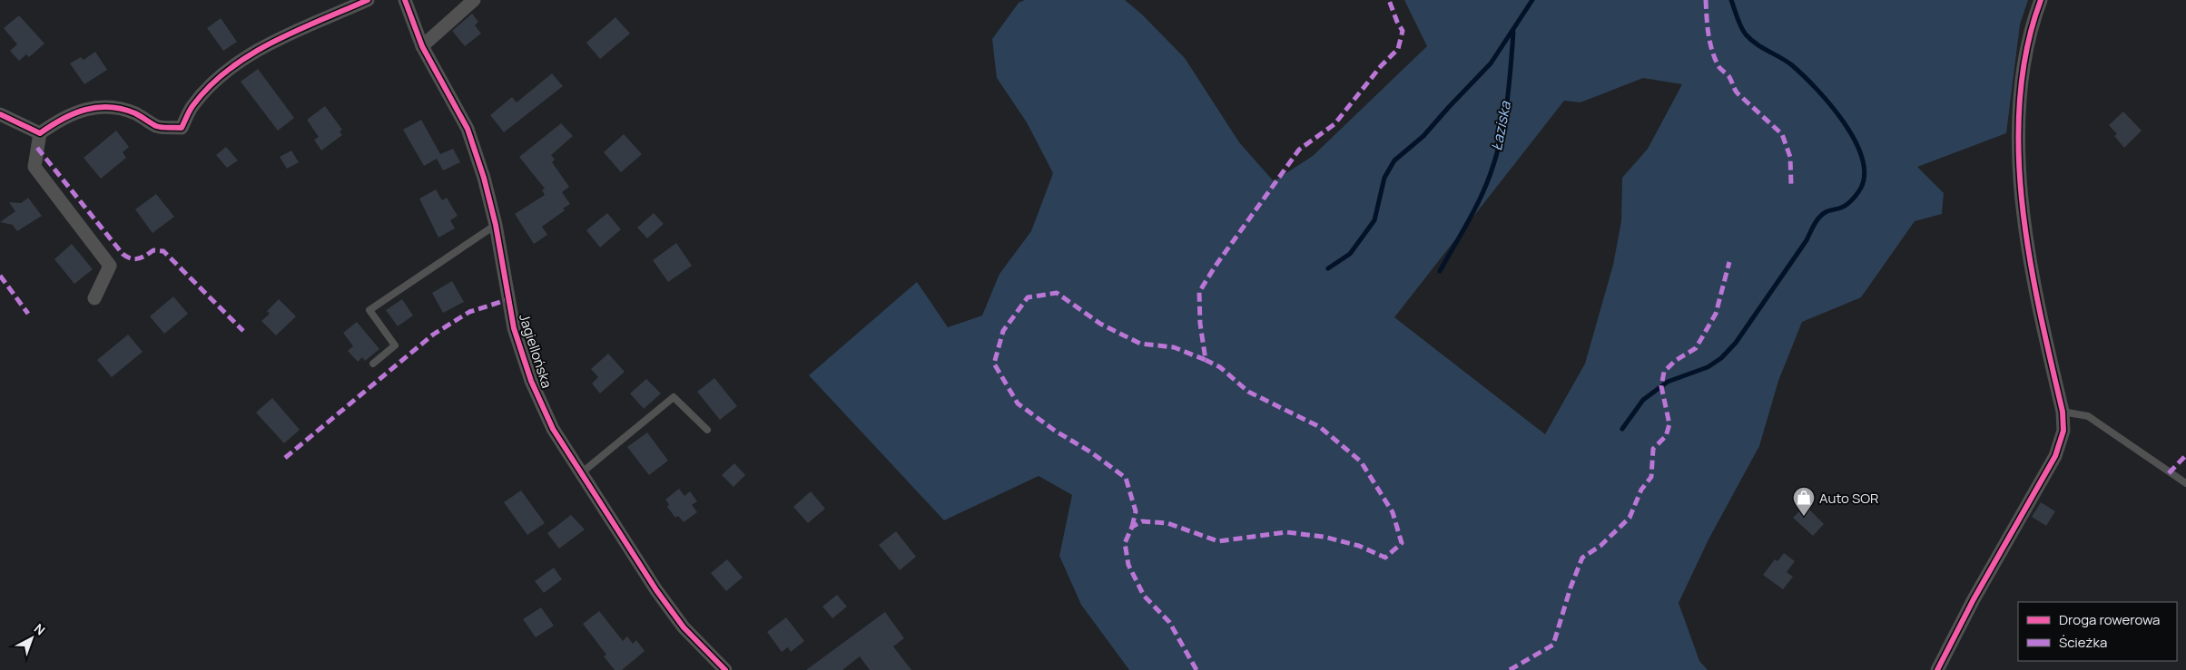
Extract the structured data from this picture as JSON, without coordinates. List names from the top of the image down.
{
  "streets": {
    "street": ["Jagiellońska"]
  },
  "water": ["Łaziska"],
  "places": {
    "shop": ["Auto SOR"]
  },
  "legend": ["Droga rowerowa", "Ścieżka"],
  "north": "top right"
}
